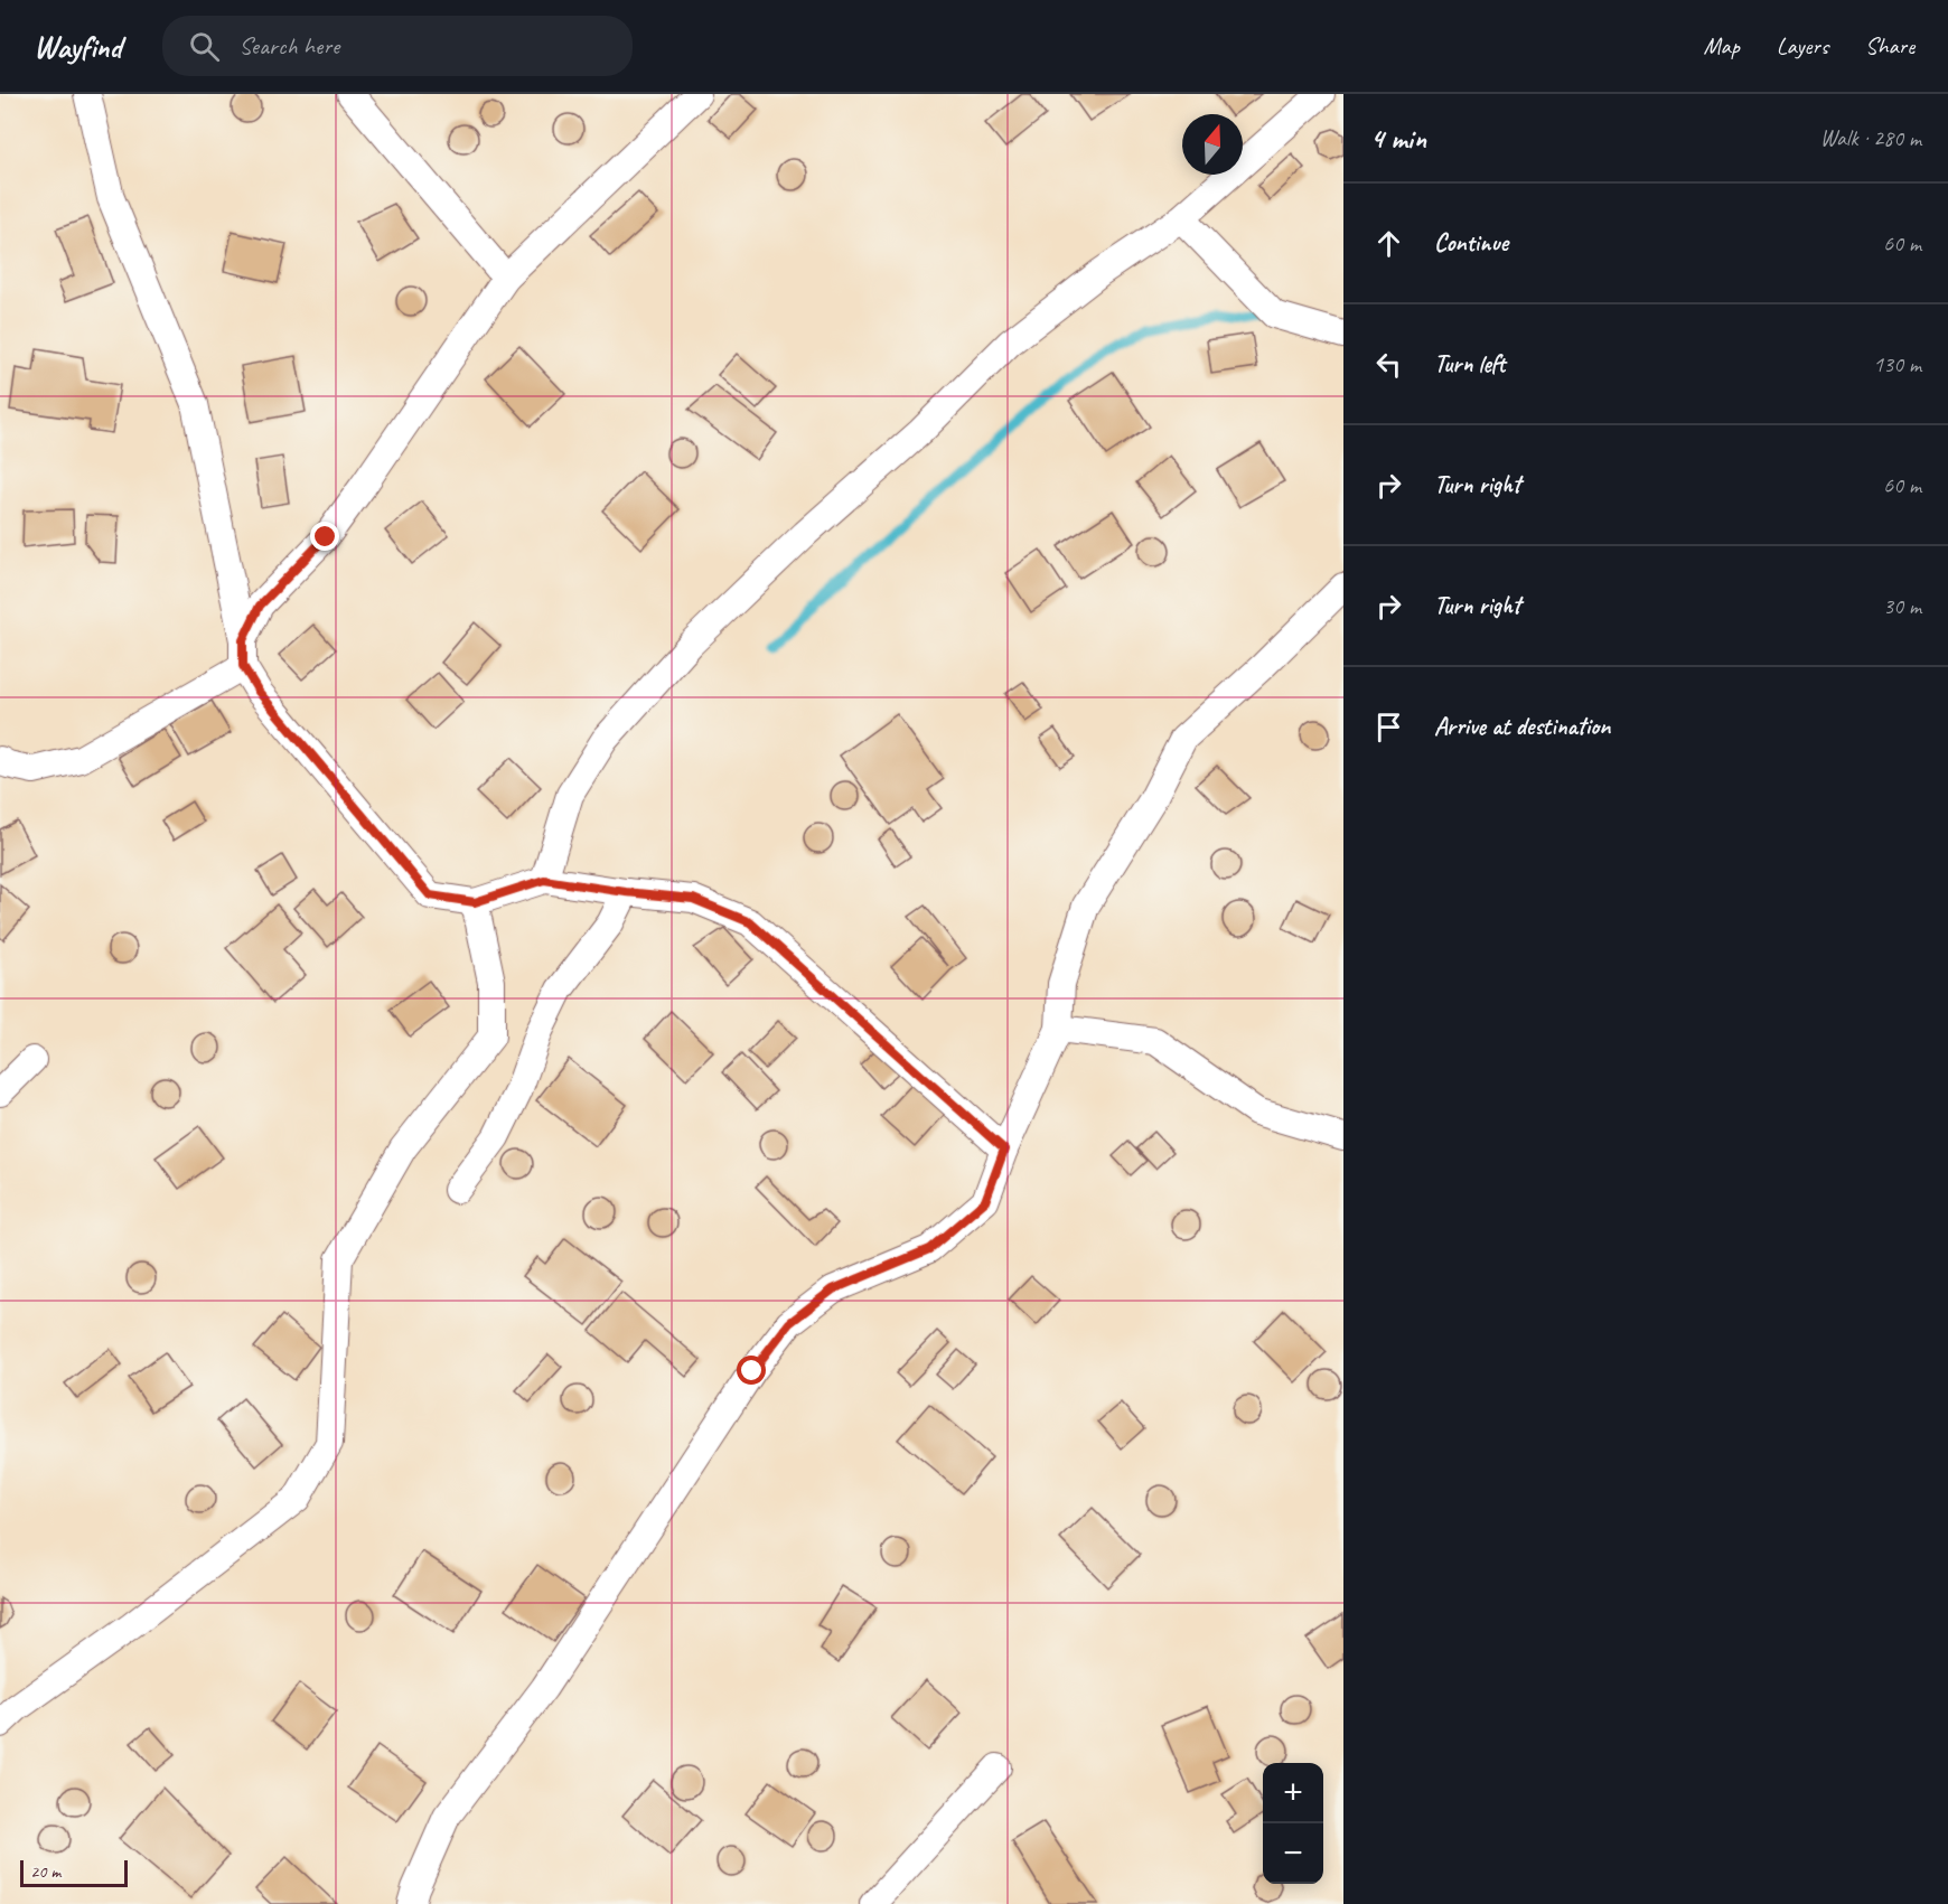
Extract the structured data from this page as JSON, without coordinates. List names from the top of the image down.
{
  "scale_bar": "20 m",
  "north": "top",
  "page": {
    "header": "Wayfind",
    "search": "Search here",
    "nav": ["Map", "Layers", "Share"],
    "heading": ["4 min", "Walk · 280 m"],
    "list": [
      ["Continue", "60 m"],
      ["Turn left", "130 m"],
      ["Turn right", "60 m"],
      ["Turn right", "30 m"],
      "Arrive at destination"
    ],
    "map_buttons": ["+", "−"],
    "scale": "20 m"
  }
}
